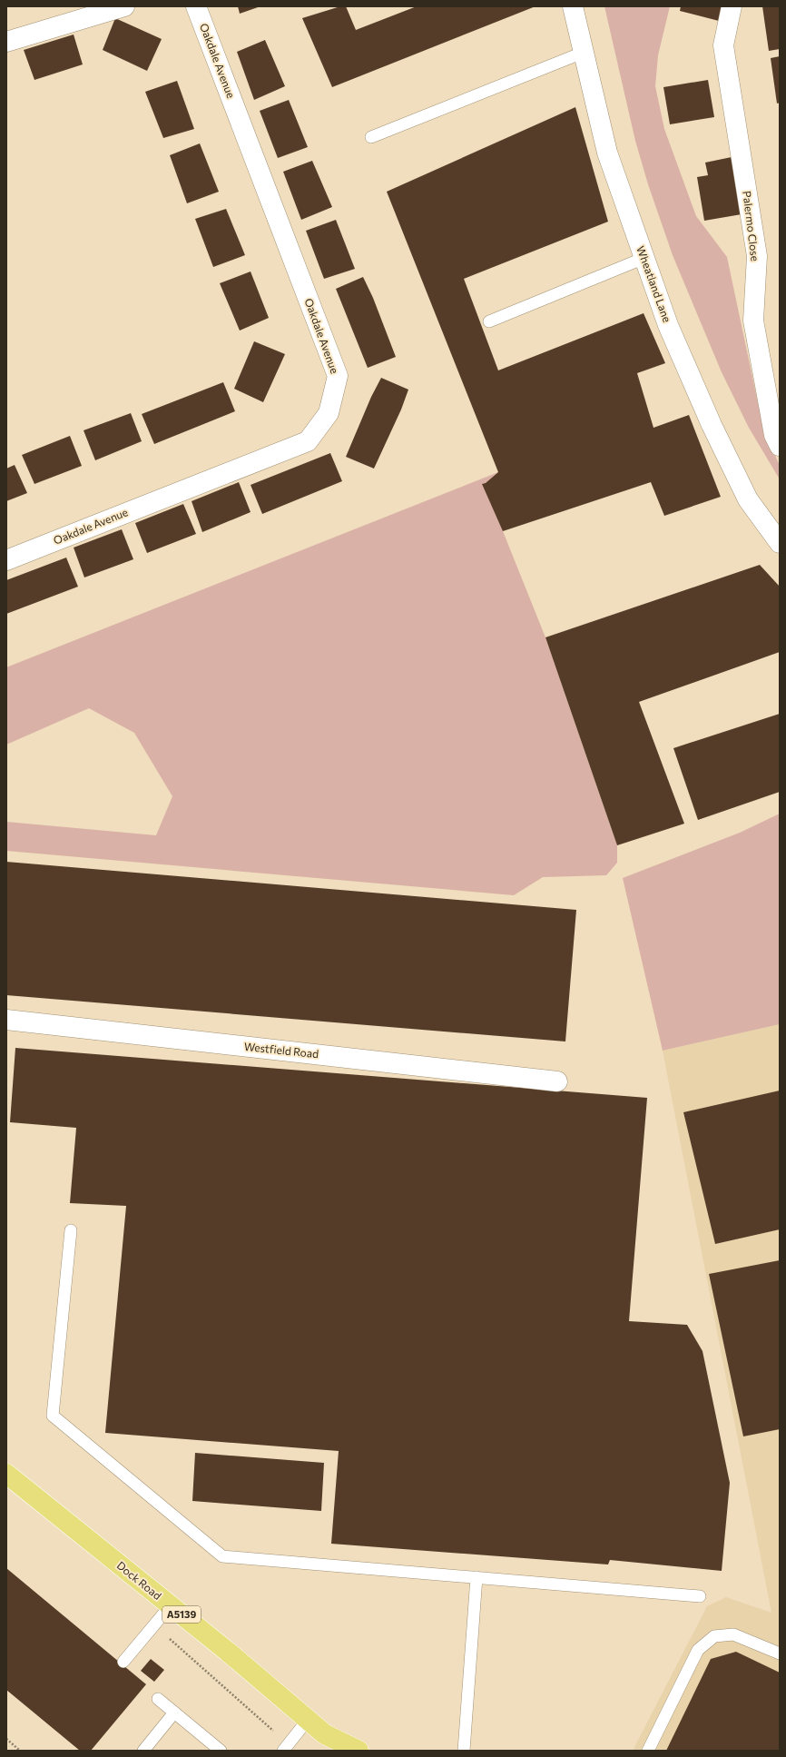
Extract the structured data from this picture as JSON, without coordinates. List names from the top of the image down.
{
  "streets": {
    "highway": ["Dock Road", "A5139"],
    "street": [
      "Oakdale Avenue",
      "Palermo Close",
      "Wheatland Lane",
      "Westfield Road"
    ]
  }
}
